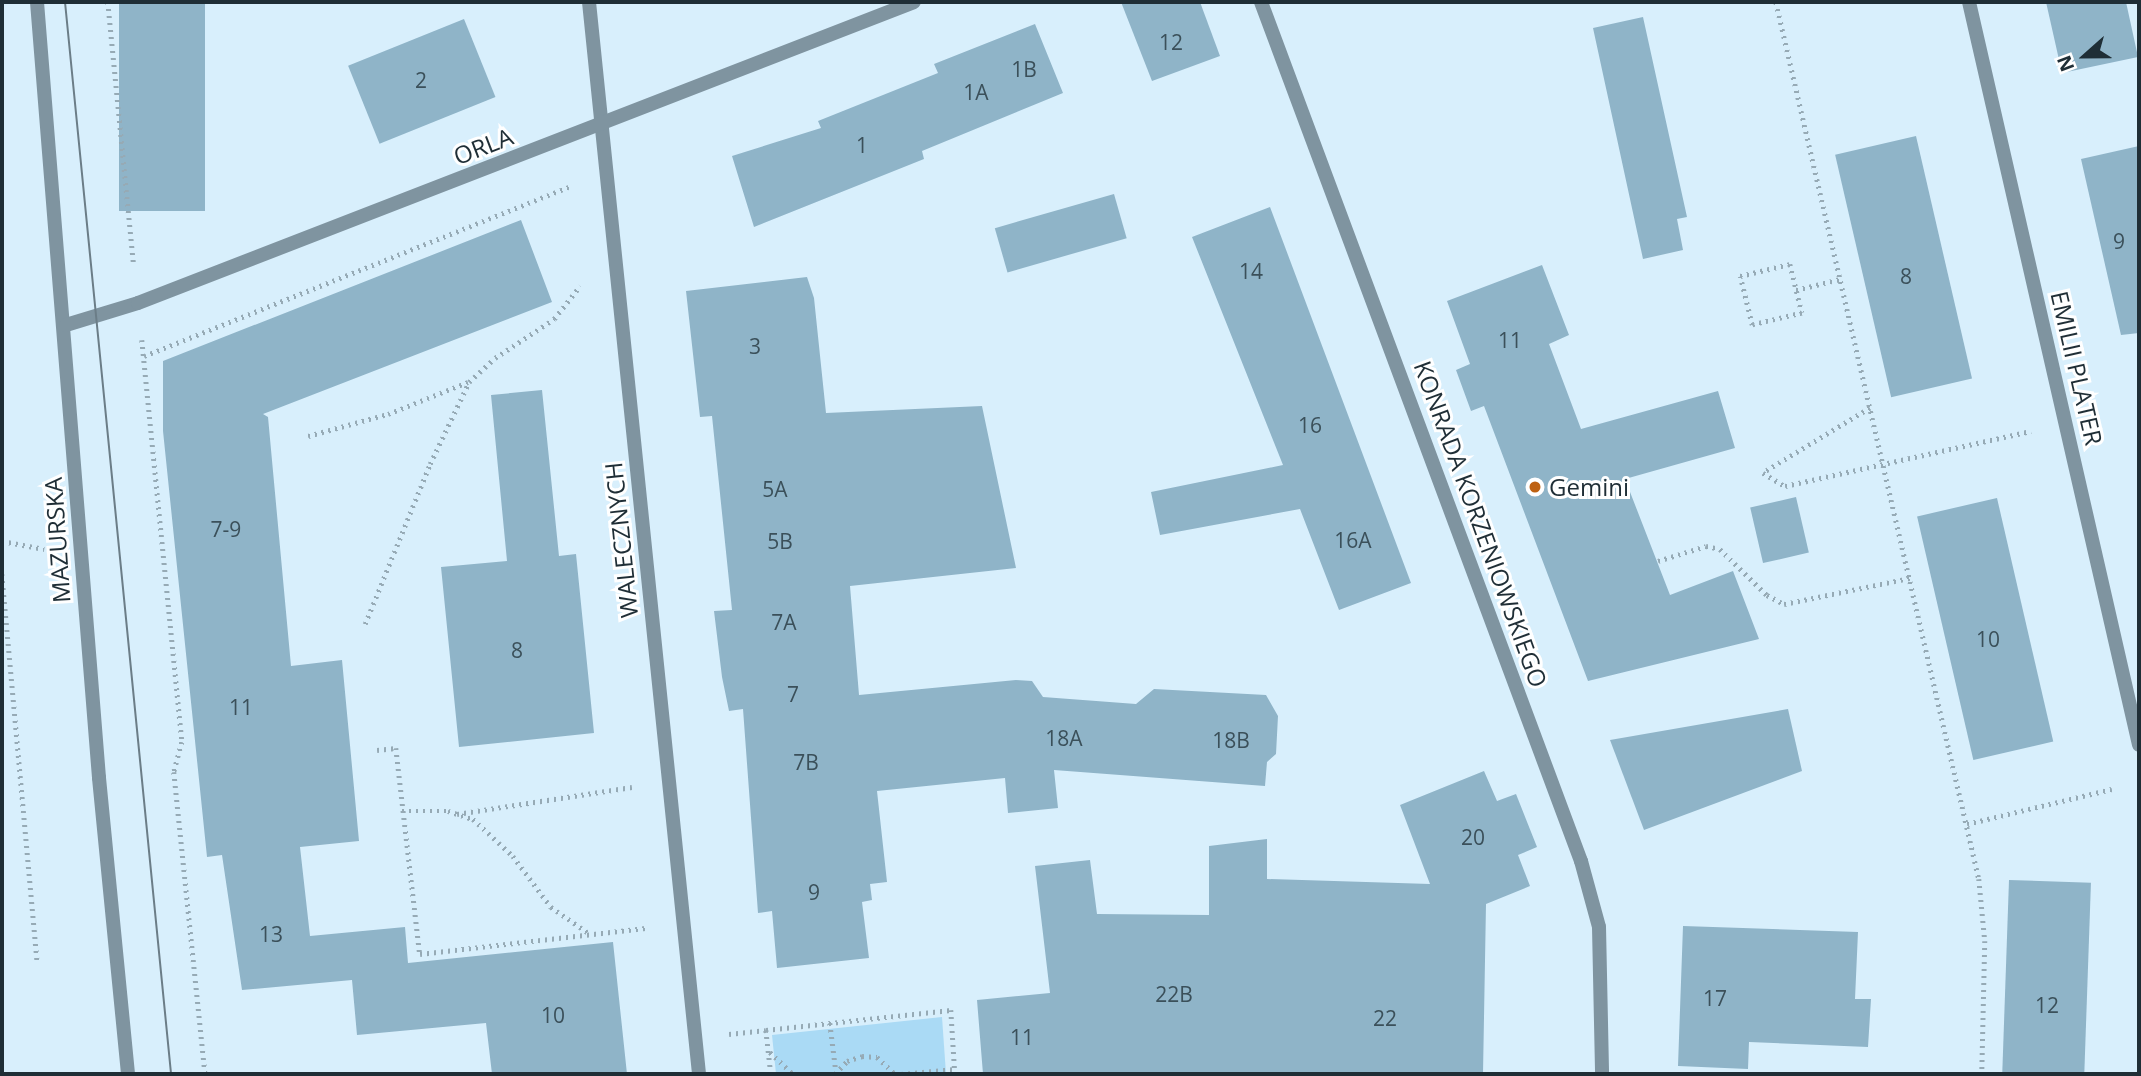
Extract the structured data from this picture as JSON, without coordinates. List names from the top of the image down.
{
  "streets": {
    "street": [
      "ORLA",
      "EMILII PLATER",
      "KONRADA KORZENIOWSKIEGO",
      "MAZURSKA",
      "WALECZNYCH"
    ]
  },
  "crossings": [
    ["ORLA", "MAZURSKA"],
    ["ORLA", "WALECZNYCH"]
  ],
  "places": ["Gemini"],
  "house_numbers": [
    "12",
    "1B",
    "2",
    "1A",
    "1",
    "9",
    "14",
    "8",
    "11",
    "3",
    "16",
    "5A",
    "7-9",
    "16A",
    "5B",
    "7A",
    "10",
    "8",
    "7",
    "11",
    "18A",
    "18B",
    "7B",
    "20",
    "9",
    "13",
    "22B",
    "17",
    "12",
    "10",
    "22",
    "11"
  ],
  "north": "left"
}
